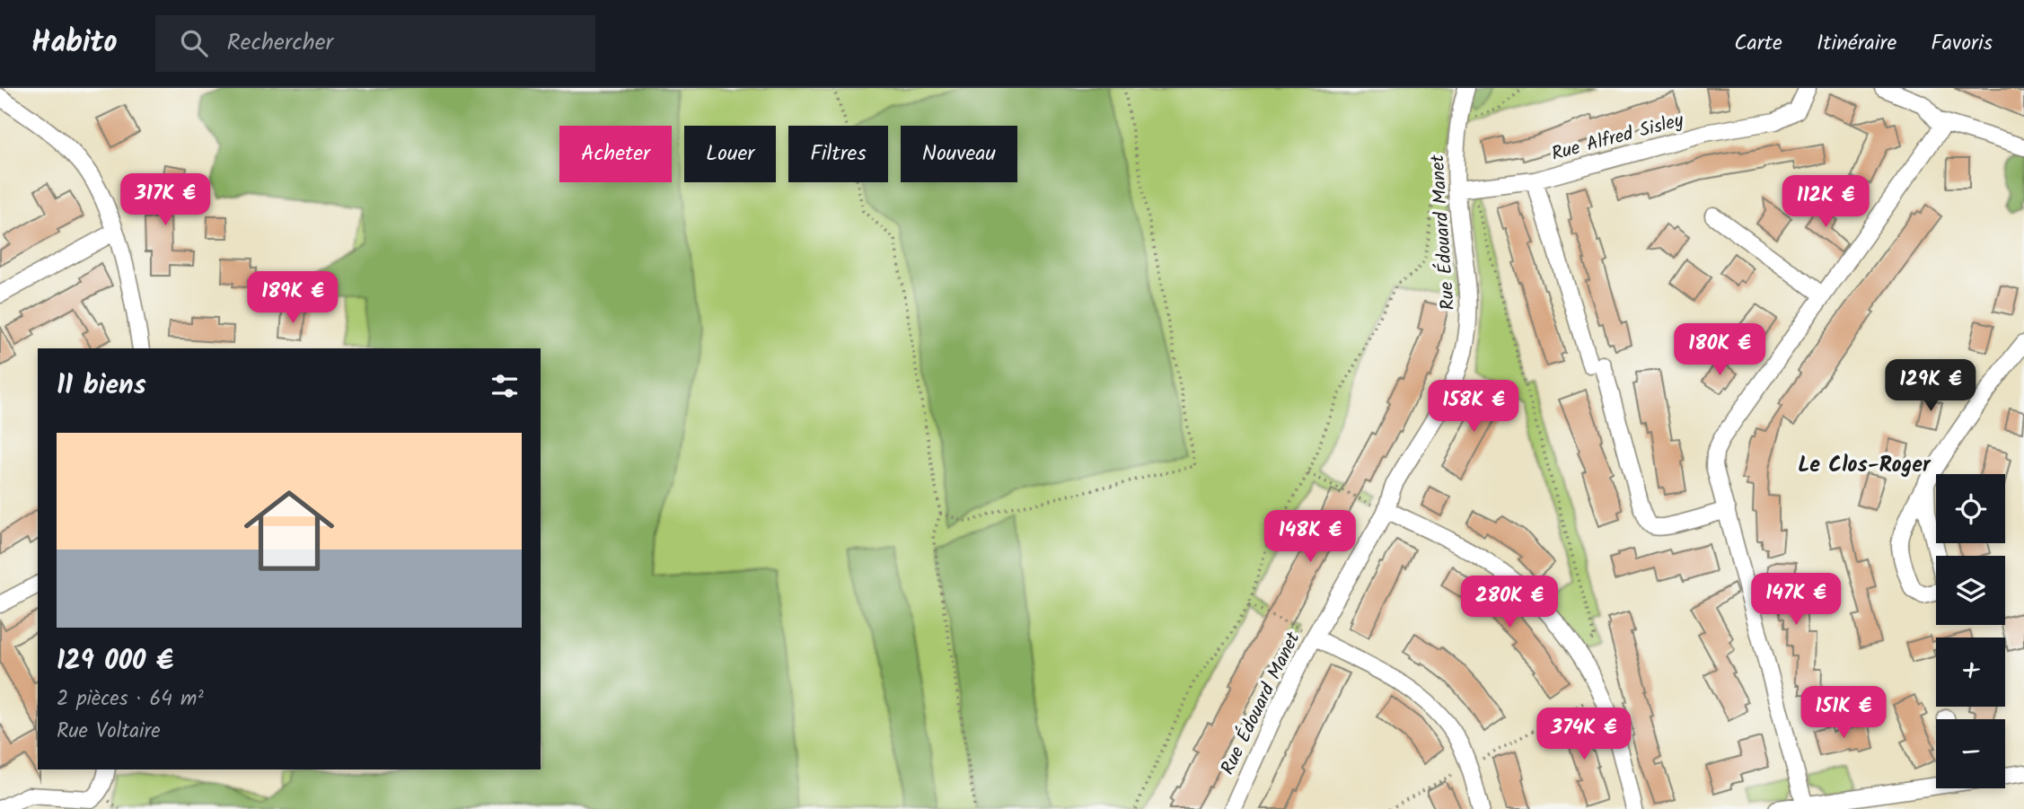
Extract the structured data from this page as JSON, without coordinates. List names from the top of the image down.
{
  "streets": {
    "street": ["Rue Alfred Sisley", "Rue Édouard Manet"]
  },
  "crossings": [
    ["Rue Alfred Sisley", "Rue Édouard Manet"]
  ],
  "districts": ["Le Clos-Roger"],
  "page": {
    "header": "Habito",
    "search": "Rechercher",
    "nav": ["Carte", "Itinéraire", "Favoris"],
    "chip": [
      "Acheter",
      "Louer",
      "Filtres",
      "Nouveau"
    ],
    "price": [
      "317K €",
      "112K €",
      "189K €",
      "180K €",
      "129K €",
      "158K €",
      "148K €",
      "147K €",
      "280K €",
      "151K €",
      "374K €"
    ],
    "heading": "11 biens",
    "list": [
      {
        "name": "129 000 €",
        "note": "2 pièces · 64 m² · Rue Voltaire"
      }
    ],
    "map_buttons": ["+", "−"]
  }
}
